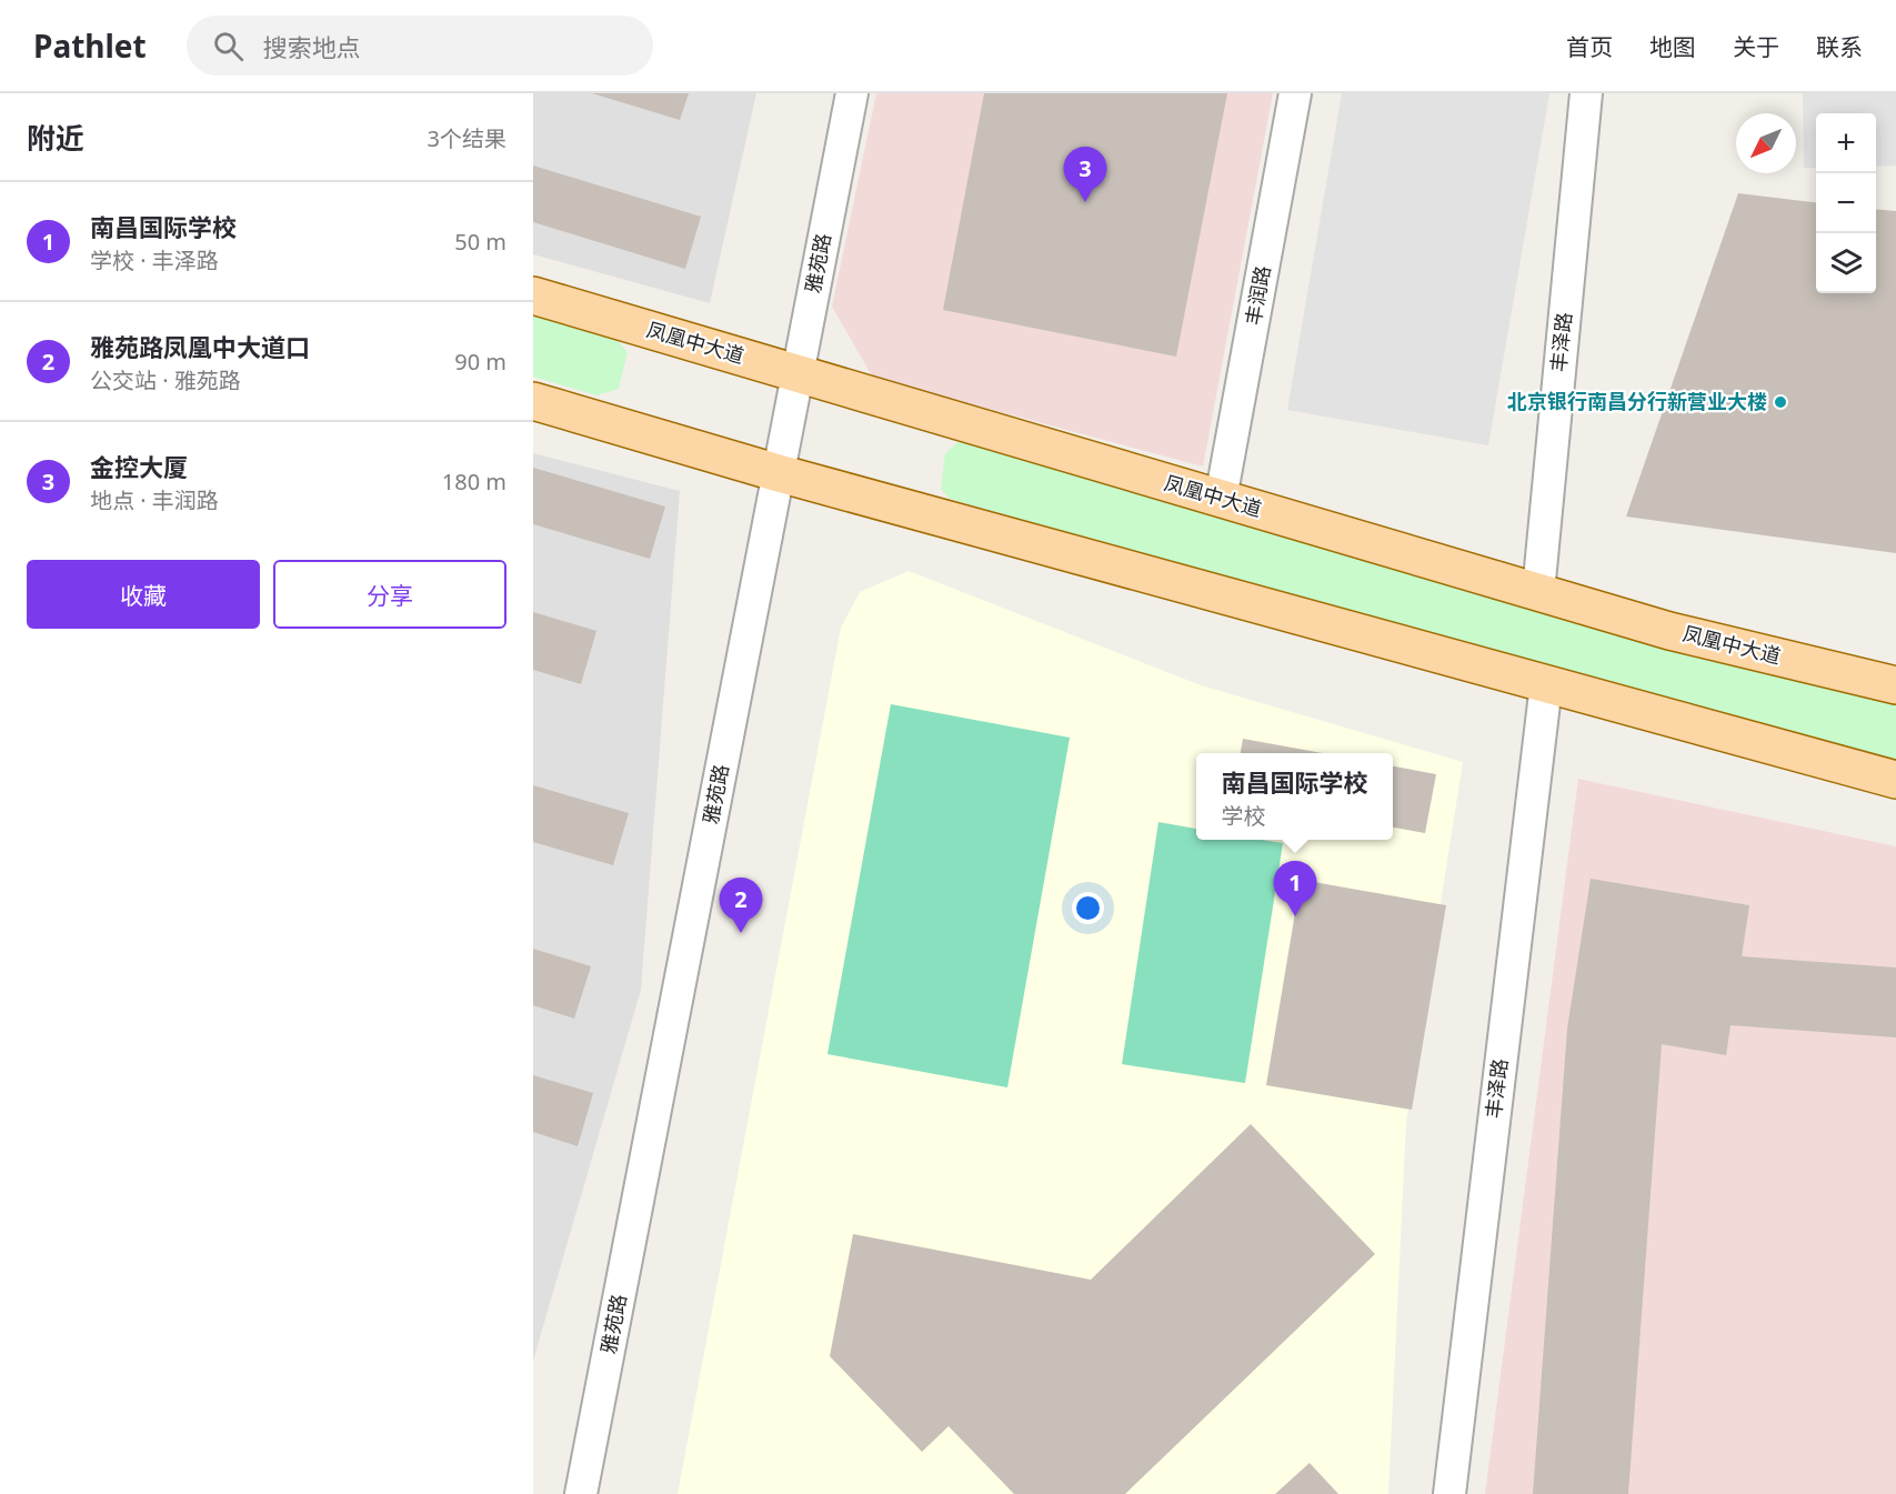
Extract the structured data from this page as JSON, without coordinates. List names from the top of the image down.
{
  "streets": {
    "main road": ["凤凰中大道"],
    "street": ["雅苑路", "丰润路", "丰泽路"]
  },
  "crossings": [
    ["雅苑路", "凤凰中大道"],
    ["丰润路", "凤凰中大道"],
    ["丰泽路", "凤凰中大道"]
  ],
  "places": ["北京银行南昌分行新营业大楼"],
  "north": "bottom left",
  "page": {
    "header": "Pathlet",
    "search": "搜索地点",
    "nav": [
      "首页",
      "地图",
      "关于",
      "联系"
    ],
    "heading": ["附近", "3个结果"],
    "map_buttons": ["+", "−"],
    "pins": ["3", "1", "2"],
    "list": [
      {
        "mark": "1",
        "name": "南昌国际学校",
        "note": "学校 · 丰泽路",
        "value": "50 m"
      },
      {
        "mark": "2",
        "name": "雅苑路凤凰中大道口",
        "note": "公交站 · 雅苑路",
        "value": "90 m"
      },
      {
        "mark": "3",
        "name": "金控大厦",
        "note": "地点 · 丰润路",
        "value": "180 m"
      }
    ],
    "buttons": ["收藏", "分享"],
    "popup": ["南昌国际学校", "学校"]
  }
}
